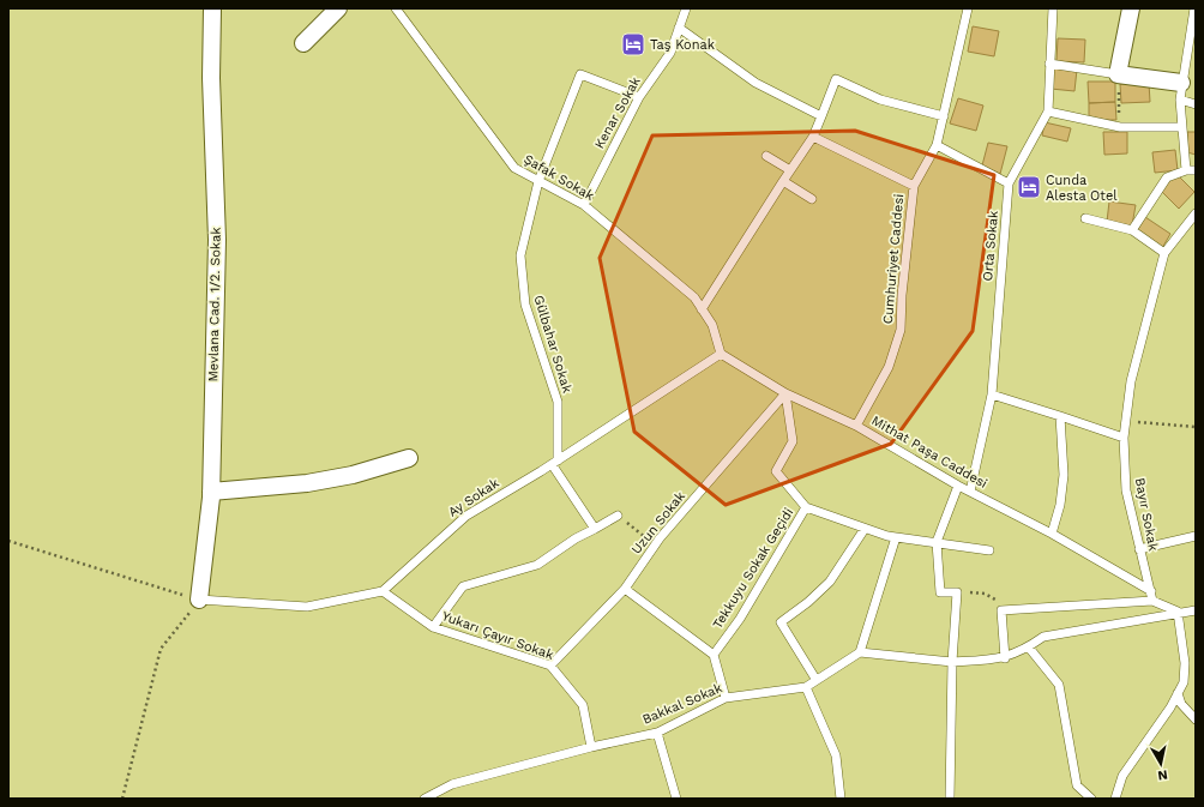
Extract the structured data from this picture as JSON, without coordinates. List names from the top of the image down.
{
  "streets": {
    "street": ["Mevlana Cad. 1/2. Sokak"],
    "lane": [
      "Kenar Sokak",
      "Şafak Sokak",
      "Orta Sokak",
      "Cumhuriyet Caddesi",
      "Gülbahar Sokak",
      "Mithat Paşa Caddesi",
      "Ay Sokak",
      "Bayır Sokak",
      "Uzun Sokak",
      "Tekkuyu Sokak Geçidi",
      "Yukarı Çayır Sokak",
      "Bakkal Sokak"
    ]
  },
  "crossings": [
    ["Kenar Sokak", "Şafak Sokak"],
    ["Kenar Sokak", "Gülbahar Sokak"],
    ["Şafak Sokak", "Gülbahar Sokak"],
    ["Şafak Sokak", "Mithat Paşa Caddesi"],
    ["Şafak Sokak", "Ay Sokak"],
    ["Orta Sokak", "Mithat Paşa Caddesi"],
    ["Cumhuriyet Caddesi", "Mithat Paşa Caddesi"],
    ["Gülbahar Sokak", "Ay Sokak"],
    ["Mithat Paşa Caddesi", "Ay Sokak"],
    ["Mithat Paşa Caddesi", "Bayır Sokak"],
    ["Mithat Paşa Caddesi", "Uzun Sokak"],
    ["Mithat Paşa Caddesi", "Tekkuyu Sokak Geçidi"],
    ["Ay Sokak", "Yukarı Çayır Sokak"],
    ["Uzun Sokak", "Tekkuyu Sokak Geçidi"],
    ["Uzun Sokak", "Yukarı Çayır Sokak"],
    ["Yukarı Çayır Sokak", "Bakkal Sokak"]
  ],
  "places": {
    "hotel": ["Taş Konak", "Cunda Alesta Otel"]
  },
  "north": "bottom"
}
